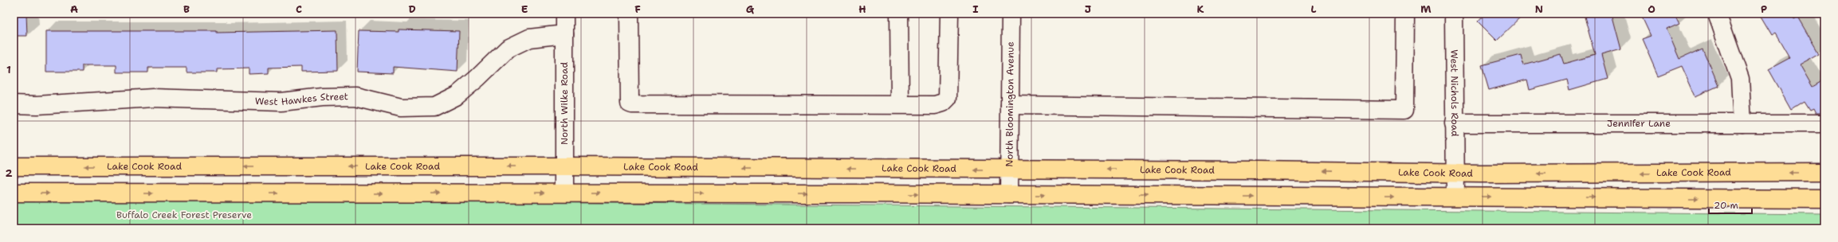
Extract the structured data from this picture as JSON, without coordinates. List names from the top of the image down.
{
  "streets": {
    "main road": ["Lake Cook Road"],
    "street": [
      "West Nichols Road",
      "West Hawkes Street",
      "North Wilke Road",
      "North Bloomington Avenue",
      "Jennifer Lane"
    ]
  },
  "crossings": [
    ["West Nichols Road", "Jennifer Lane"],
    ["West Nichols Road", "Lake Cook Road"],
    ["West Hawkes Street", "North Wilke Road"],
    ["North Wilke Road", "Lake Cook Road"],
    ["North Bloomington Avenue", "Lake Cook Road"]
  ],
  "parks": ["Buffalo Creek Forest Preserve"],
  "scale_bar": "20 m",
  "grid": {
    "columns": [
      "A",
      "B",
      "C",
      "D",
      "E",
      "F",
      "G",
      "H",
      "I",
      "J",
      "K",
      "L",
      "M",
      "N",
      "O",
      "P"
    ],
    "rows": ["1", "2"]
  }
}
